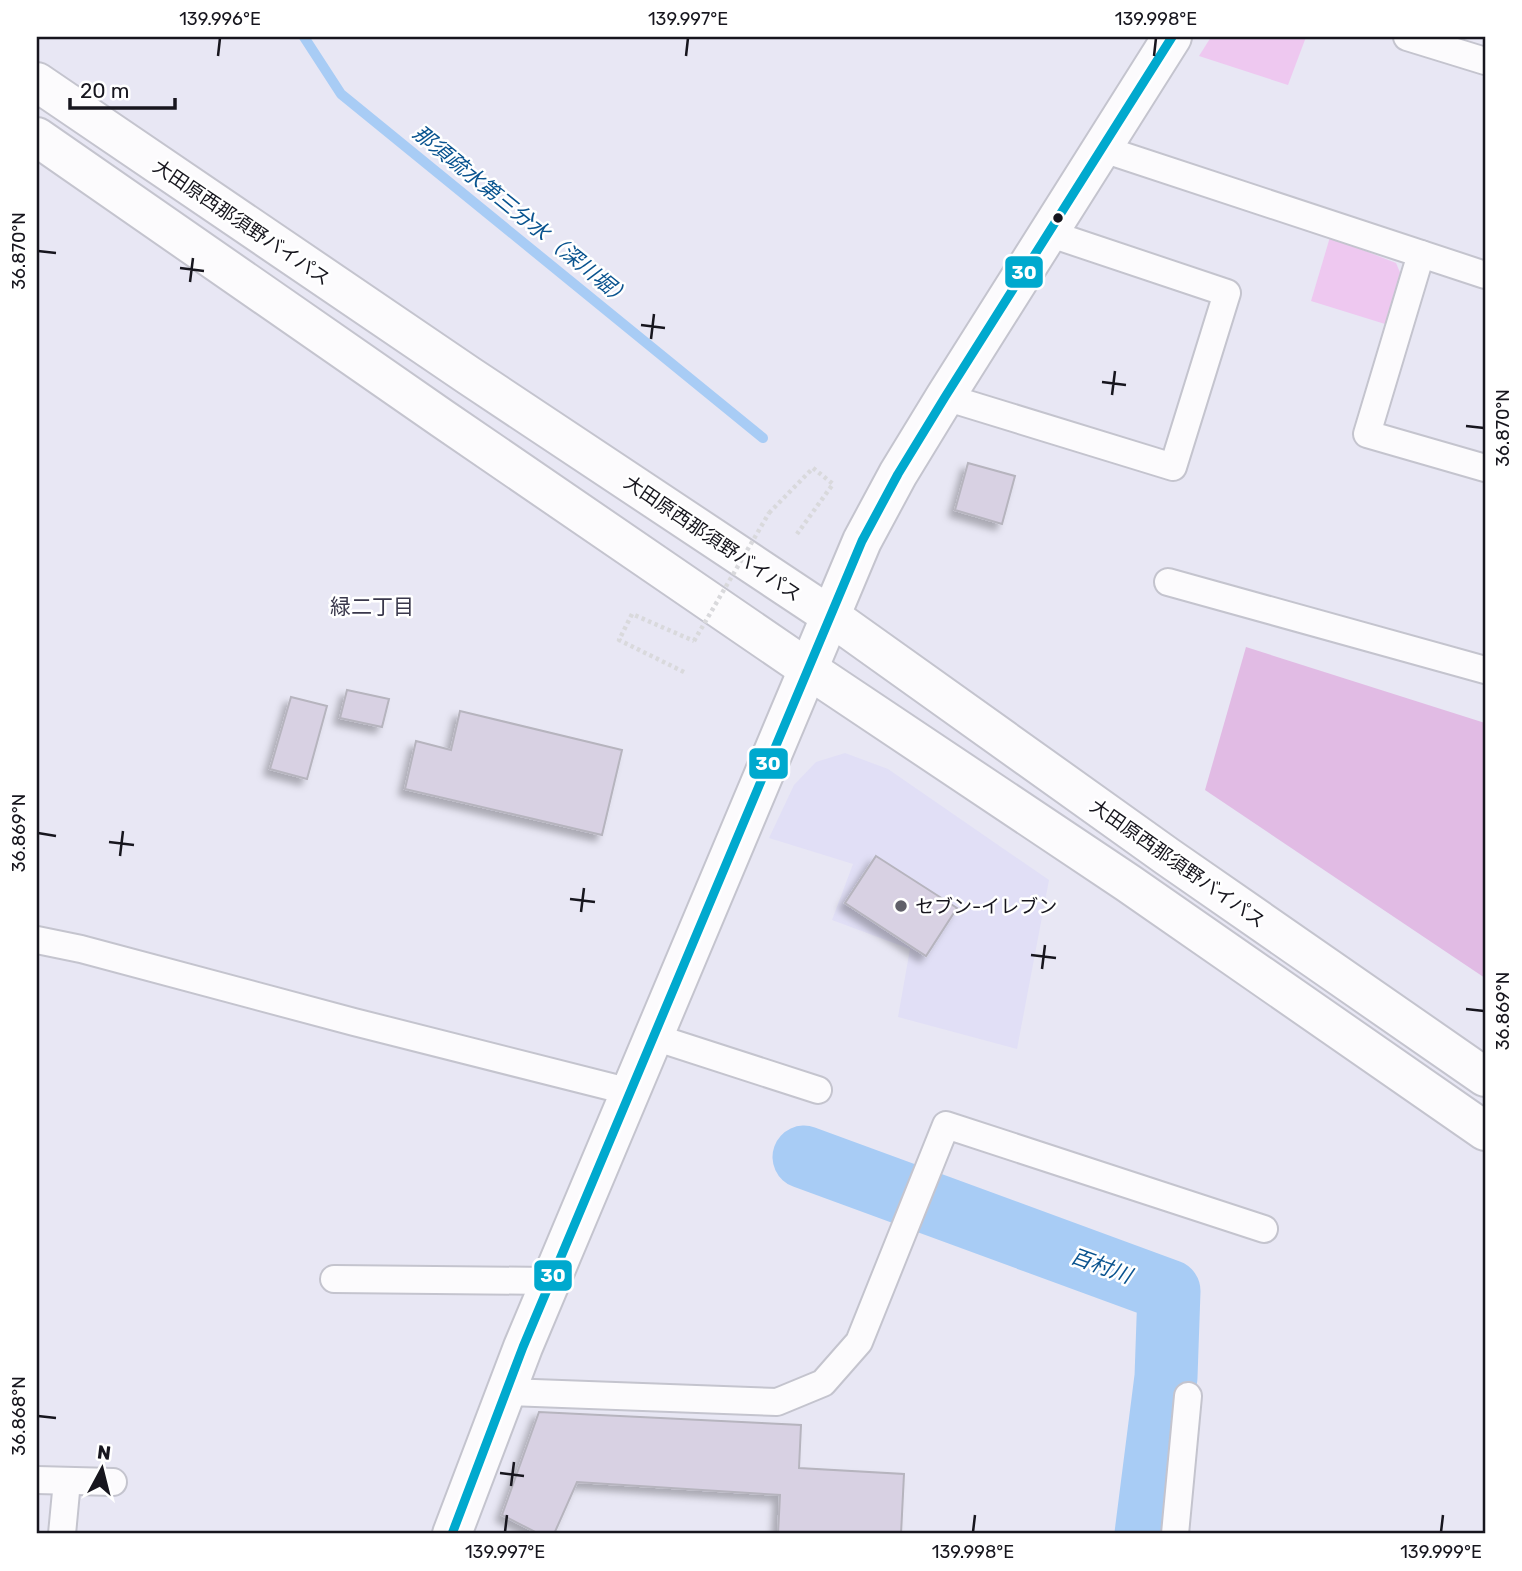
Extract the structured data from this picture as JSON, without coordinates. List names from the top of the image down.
{
  "streets": {
    "main road": ["大田原西那須野バイパス"]
  },
  "districts": ["緑二丁目"],
  "water": ["那須疏水第三分水（深川堀）", "百村川"],
  "places": ["セブン-イレブン"],
  "lines": ["transit line 30"],
  "scale_bar": "20 m",
  "north": "top",
  "coordinates": [
    "139.996°E",
    "139.997°E",
    "139.998°E",
    "36.870°N",
    "36.869°N",
    "36.868°N",
    "139.999°E"
  ]
}
